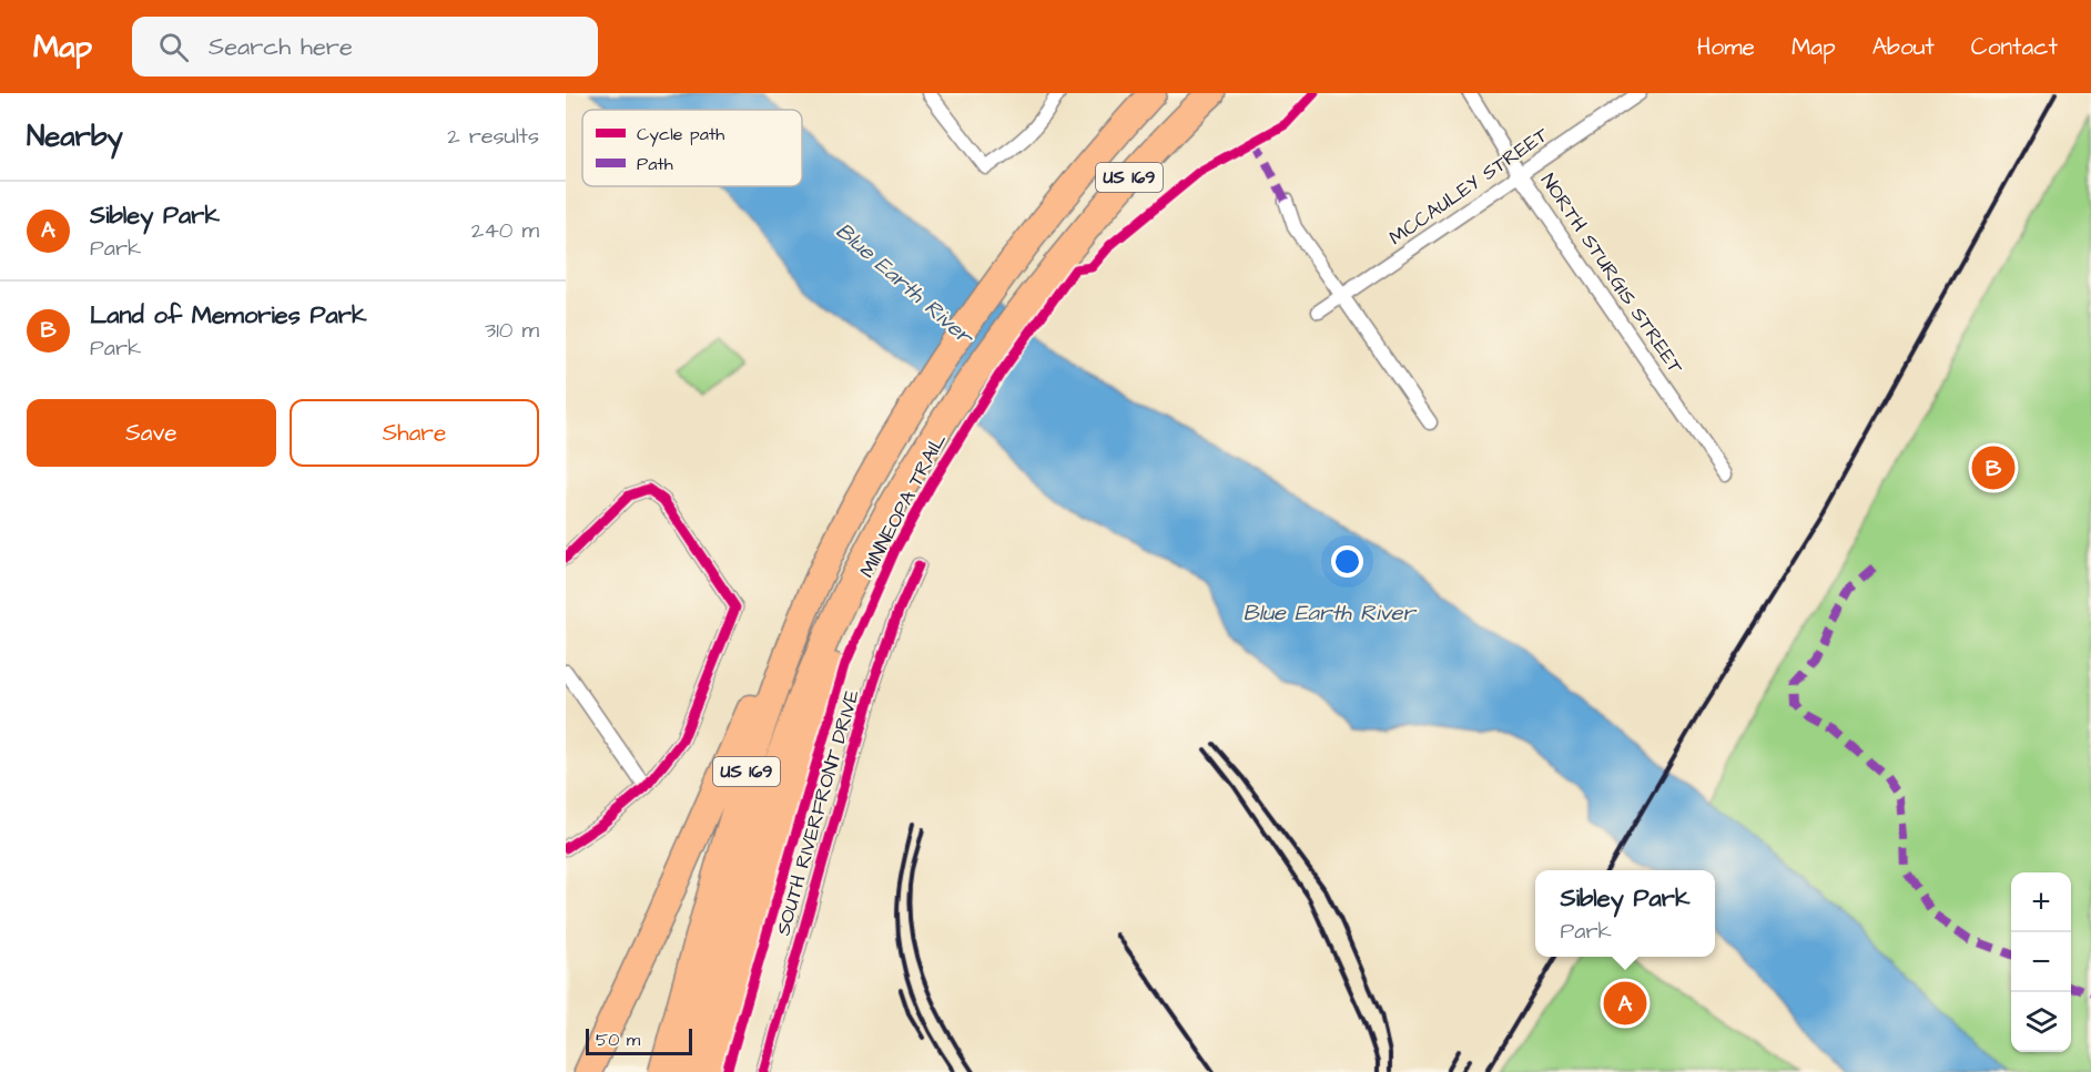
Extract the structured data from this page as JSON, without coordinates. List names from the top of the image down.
{
  "streets": {
    "highway": ["US 169"],
    "street": ["MCCAULEY STREET", "NORTH STURGIS STREET", "SOUTH RIVERFRONT DRIVE"],
    "cycle path": ["MINNEOPA TRAIL"]
  },
  "crossings": [
    ["MCCAULEY STREET", "NORTH STURGIS STREET"]
  ],
  "water": ["Blue Earth River"],
  "legend": ["Cycle path", "Path"],
  "scale_bar": "50 m",
  "page": {
    "header": "Map",
    "search": "Search here",
    "nav": [
      "Home",
      "Map",
      "About",
      "Contact"
    ],
    "heading": ["Nearby", "2 results"],
    "list": [
      {
        "mark": "A",
        "name": "Sibley Park",
        "note": "Park",
        "value": "240 m"
      },
      {
        "mark": "B",
        "name": "Land of Memories Park",
        "note": "Park",
        "value": "310 m"
      }
    ],
    "buttons": ["Save", "Share"],
    "pins": ["B", "A"],
    "popup": ["Sibley Park", "Park"],
    "map_buttons": ["+", "−"],
    "scale": "50 m"
  }
}
